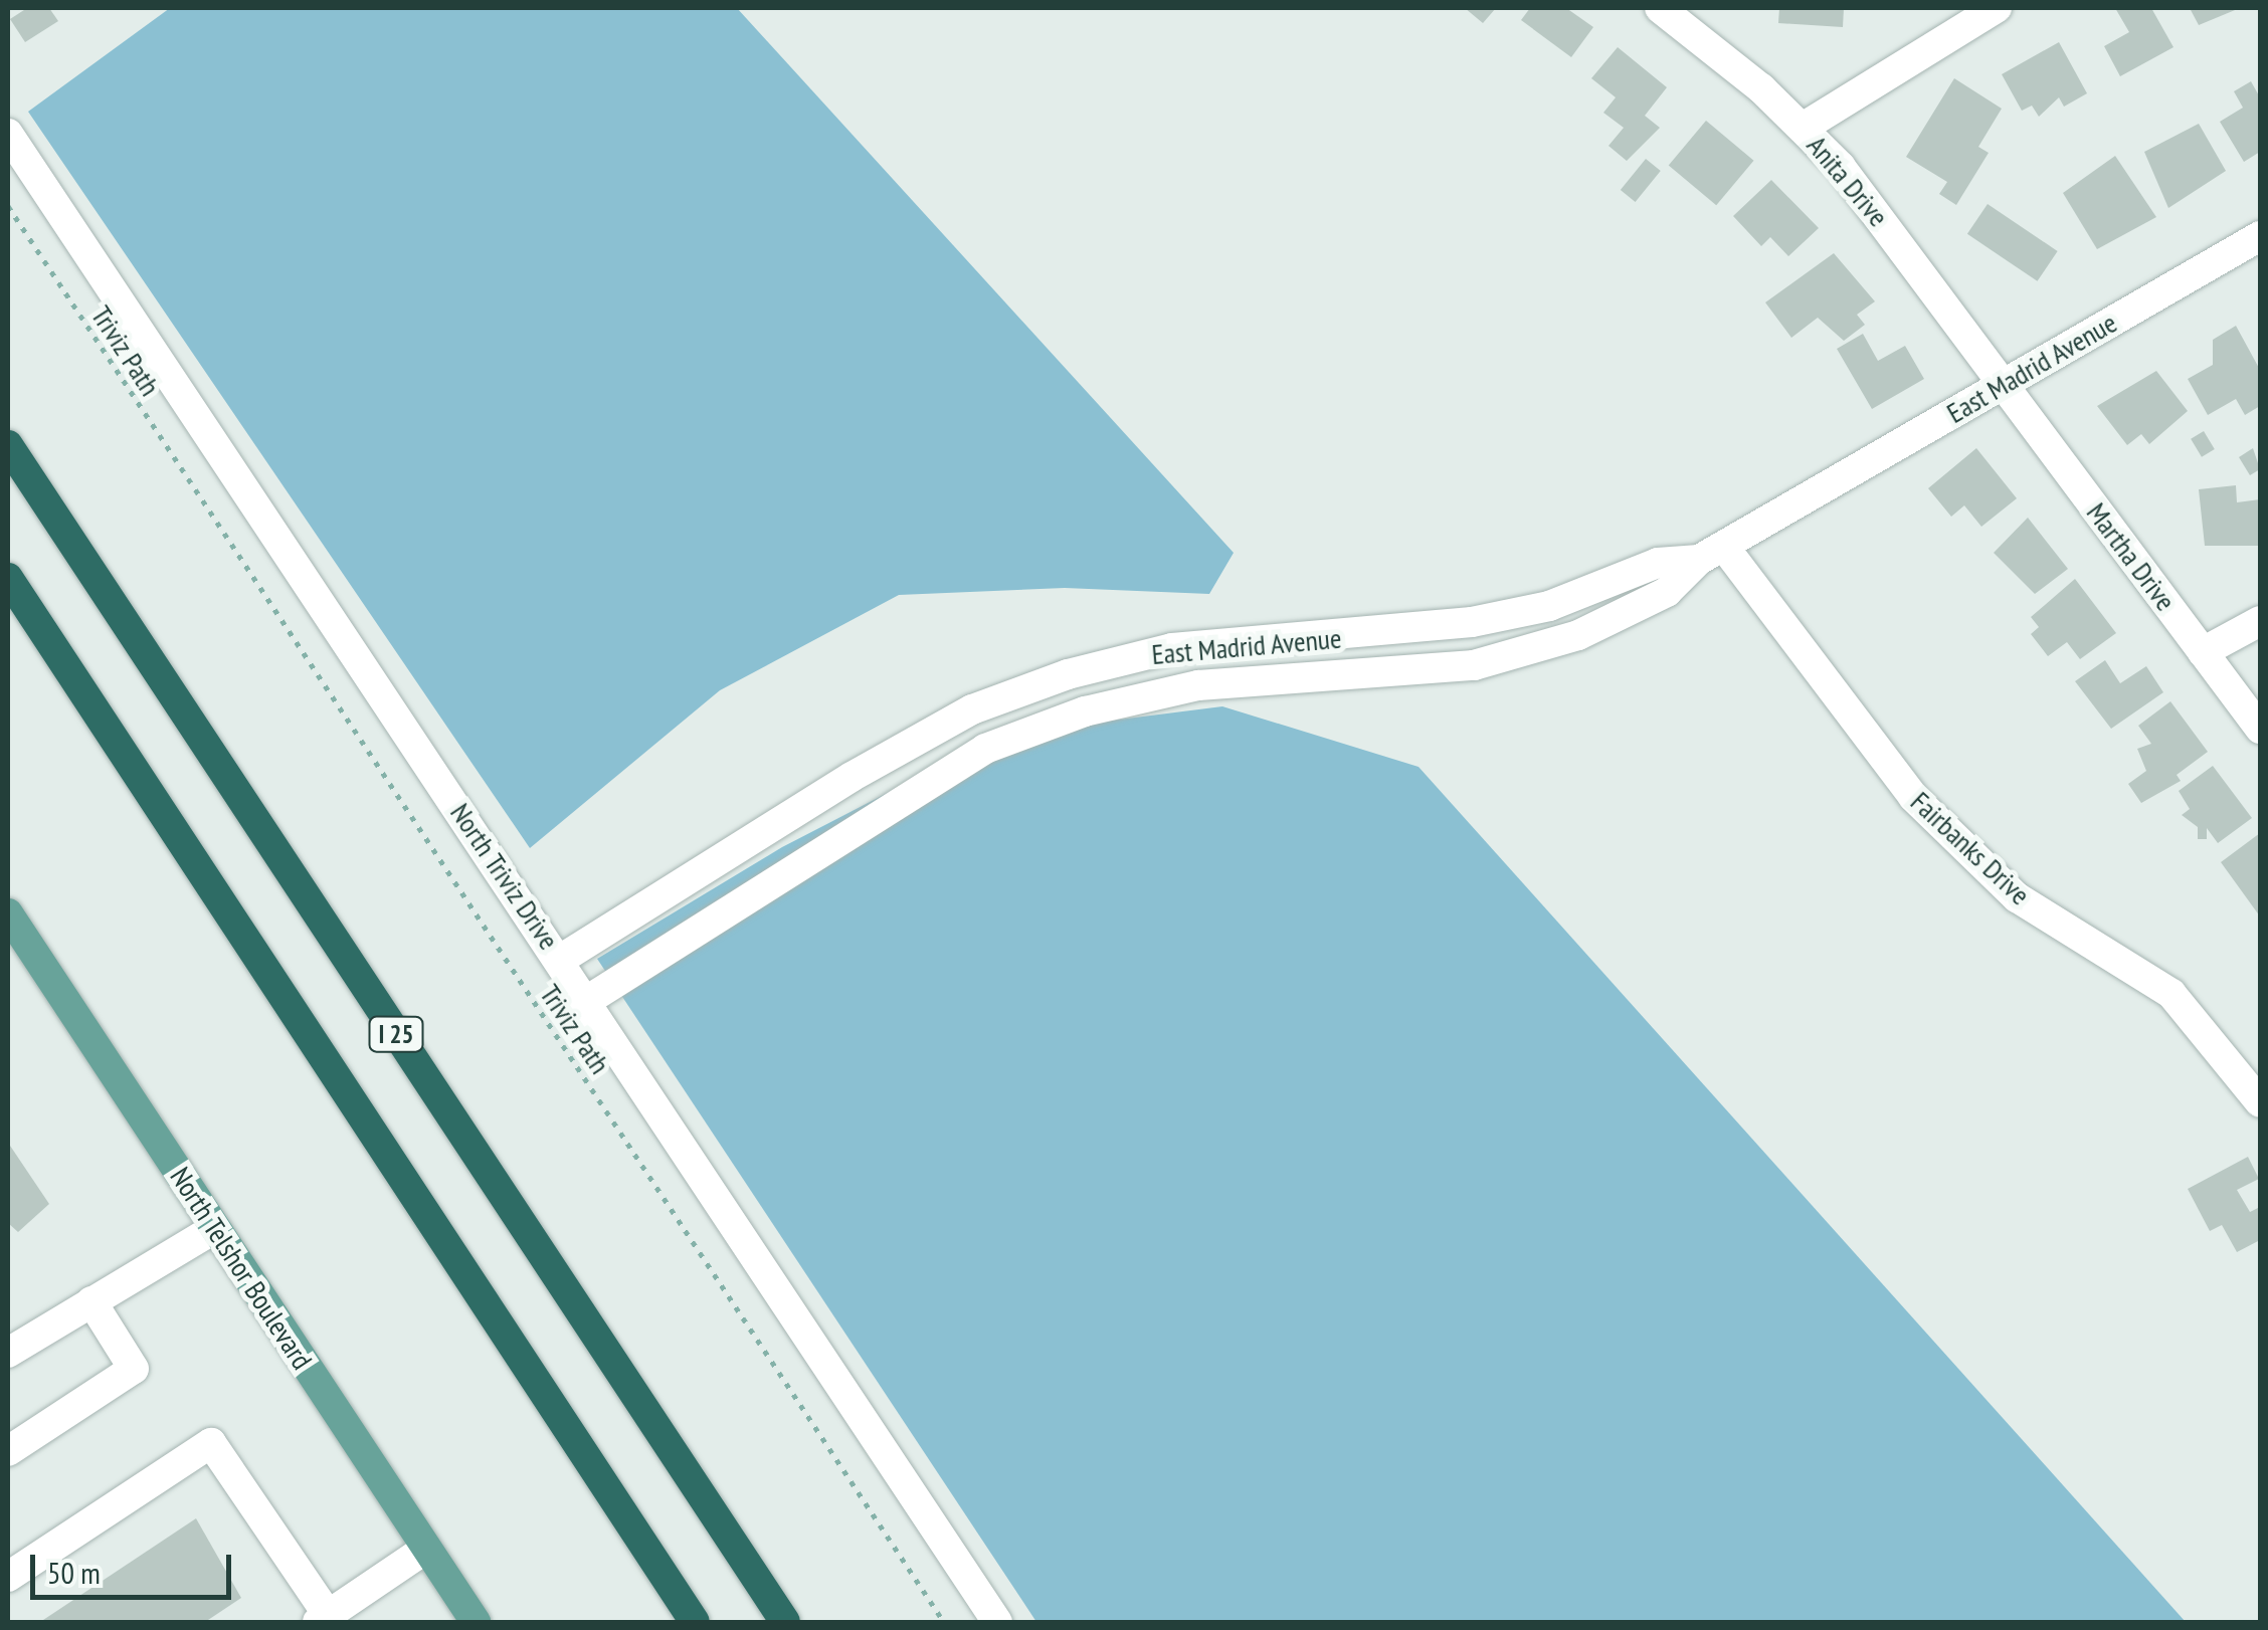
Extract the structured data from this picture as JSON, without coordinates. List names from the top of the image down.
{
  "streets": {
    "highway": ["I 25"],
    "main road": ["North Telshor Boulevard"],
    "street": [
      "Anita Drive",
      "East Madrid Avenue",
      "Martha Drive",
      "Fairbanks Drive",
      "North Triviz Drive"
    ],
    "path": ["Triviz Path"]
  },
  "crossings": [
    ["Anita Drive", "East Madrid Avenue"],
    ["Anita Drive", "Martha Drive"],
    ["East Madrid Avenue", "Martha Drive"],
    ["East Madrid Avenue", "Fairbanks Drive"],
    ["East Madrid Avenue", "North Triviz Drive"]
  ],
  "scale_bar": "50 m"
}
